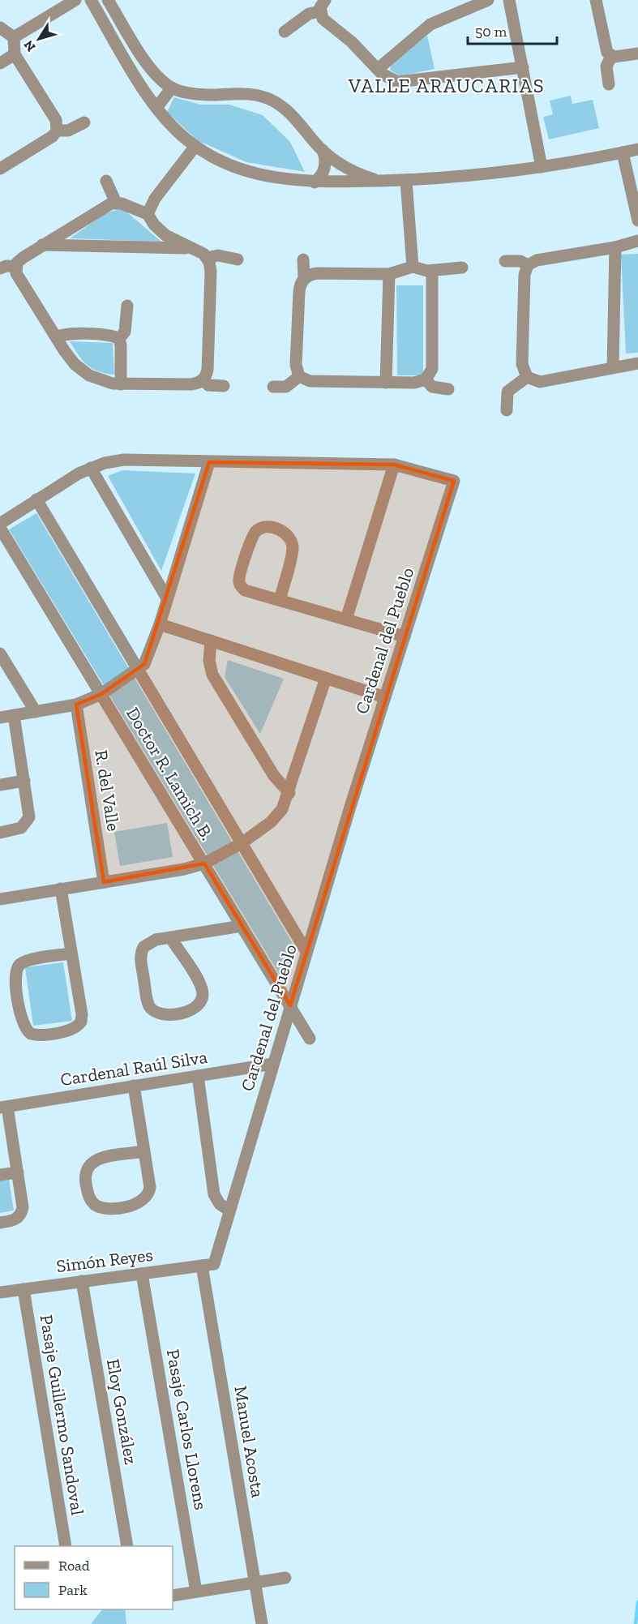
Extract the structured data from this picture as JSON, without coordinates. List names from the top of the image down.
{
  "streets": {
    "street": [
      "Cardenal del Pueblo",
      "Doctor R. Lamich B.",
      "R. del Valle",
      "Cardenal Raúl Silva",
      "Simón Reyes",
      "Eloy González",
      "Pasaje Guillermo Sandoval",
      "Pasaje Carlos Llorens",
      "Manuel Acosta"
    ]
  },
  "crossings": [
    ["Cardenal del Pueblo", "Doctor R. Lamich B."],
    ["Cardenal del Pueblo", "Cardenal Raúl Silva"],
    ["Cardenal del Pueblo", "Simón Reyes"],
    ["Cardenal del Pueblo", "Manuel Acosta"],
    ["Simón Reyes", "Eloy González"],
    ["Simón Reyes", "Pasaje Guillermo Sandoval"],
    ["Simón Reyes", "Pasaje Carlos Llorens"],
    ["Simón Reyes", "Manuel Acosta"]
  ],
  "districts": ["VALLE ARAUCARIAS"],
  "legend": ["Road", "Park"],
  "scale_bar": "50 m",
  "north": "bottom left"
}
